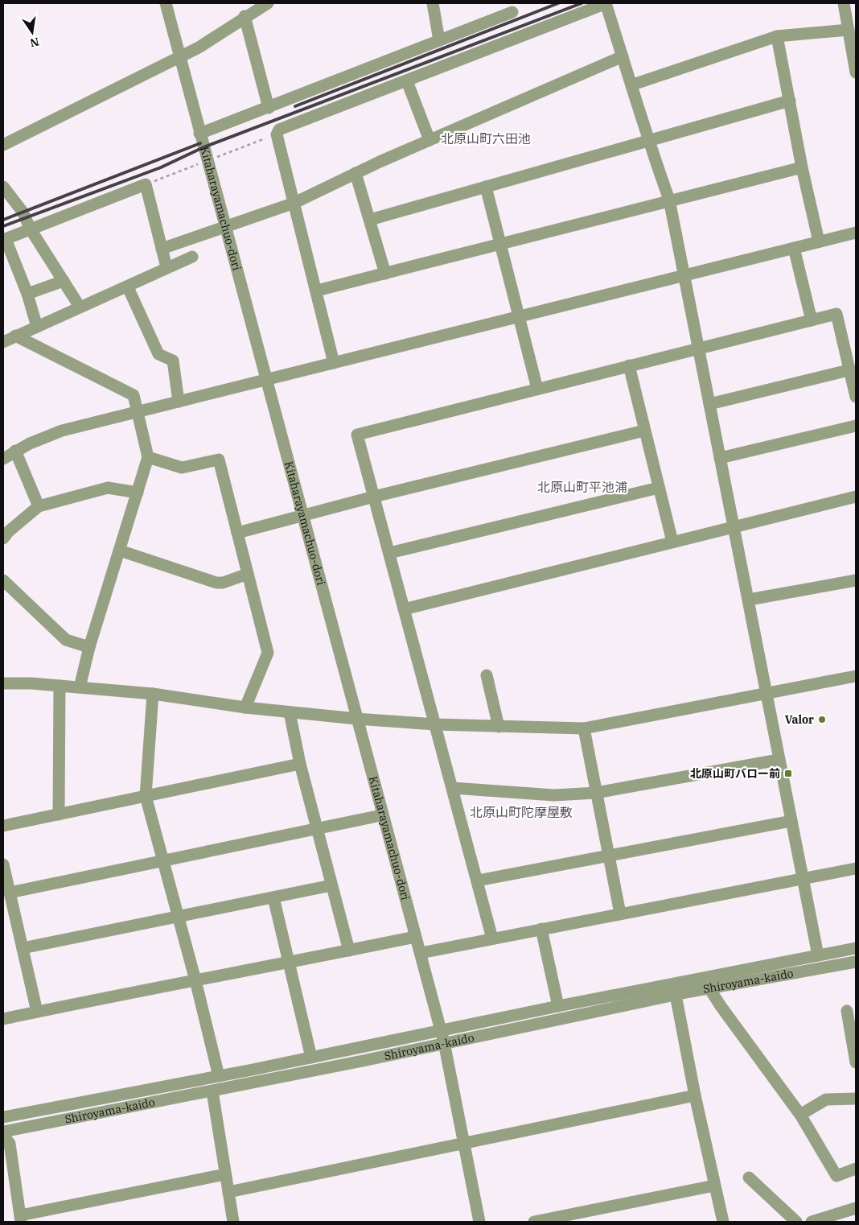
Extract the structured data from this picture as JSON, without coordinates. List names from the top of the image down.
{
  "streets": {
    "street": ["Kitaharayamachuo-dori", "Shiroyama-kaido"]
  },
  "crossings": [
    ["Kitaharayamachuo-dori", "Shiroyama-kaido"]
  ],
  "districts": ["北原山町六田池", "北原山町平池浦", "北原山町陀摩屋敷"],
  "places": {
    "other": ["Valor"],
    "transit": ["北原山町バロー前"]
  },
  "north": "bottom"
}
